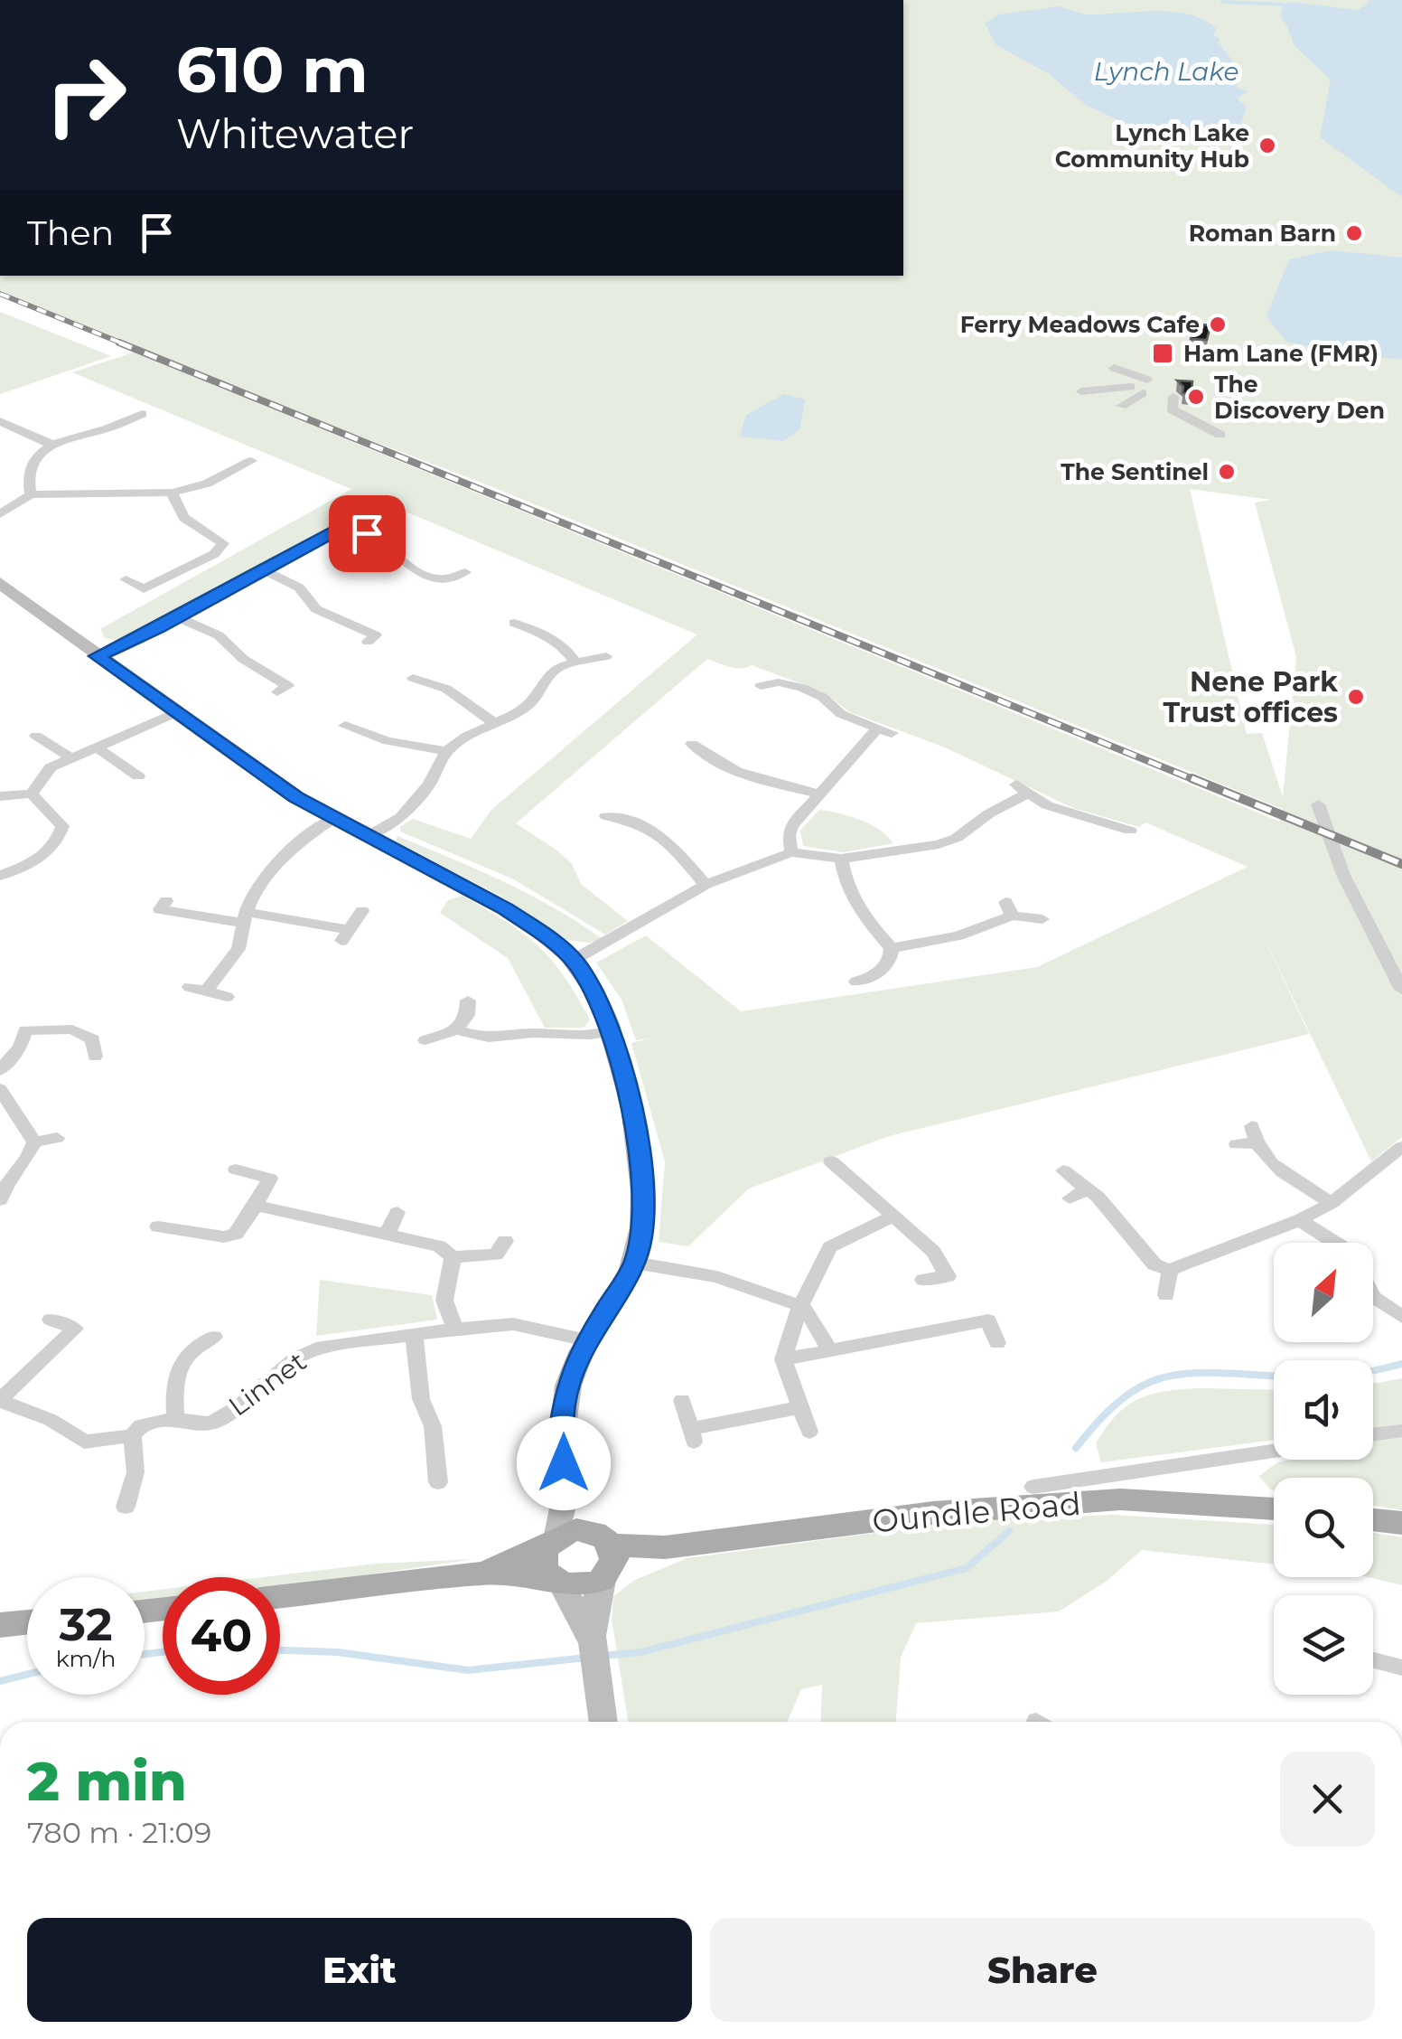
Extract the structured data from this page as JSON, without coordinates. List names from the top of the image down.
{
  "streets": {
    "main road": ["Oundle Road"],
    "street": ["Linnet"]
  },
  "water": ["Lynch Lake"],
  "places": {
    "other": [
      "Lynch Lake Community Hub",
      "Roman Barn",
      "Ferry Meadows Cafe",
      "The Discovery Den",
      "The Sentinel",
      "Nene Park Trust offices"
    ],
    "transit": ["Ham Lane (FMR)"]
  },
  "north": "top right",
  "page": {
    "turn": ["610 m", "Whitewater"],
    "then": "Then",
    "speed": "32 km/h",
    "limit": "40",
    "heading": ["2 min", "780 m · 21:09"],
    "buttons": ["Exit", "Share"]
  }
}
